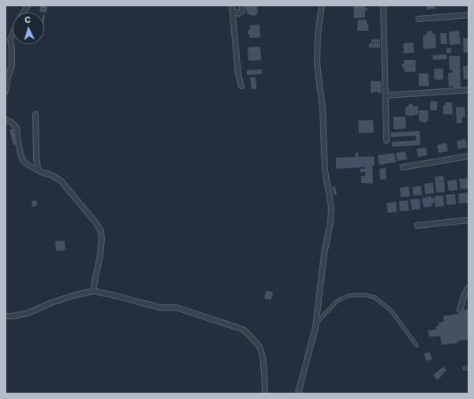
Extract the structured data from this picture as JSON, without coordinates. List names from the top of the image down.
{
  "north": "top"
}
